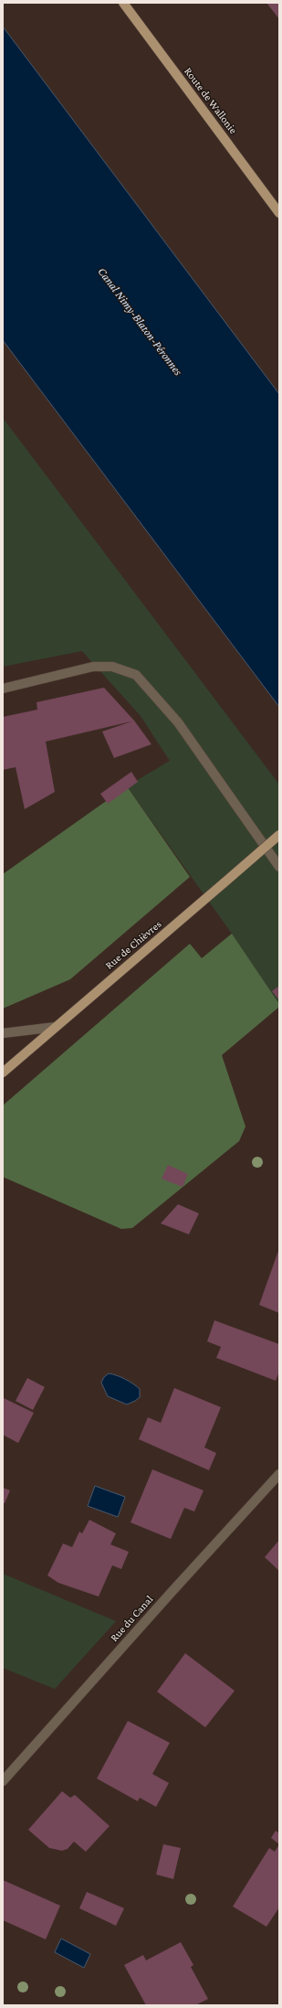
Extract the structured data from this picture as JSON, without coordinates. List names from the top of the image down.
{
  "streets": {
    "main road": ["Route de Wallonie", "Rue de Chièvres"],
    "street": ["Rue du Canal"]
  },
  "water": ["Canal Nimy-Blaton-Péronnes"]
}
